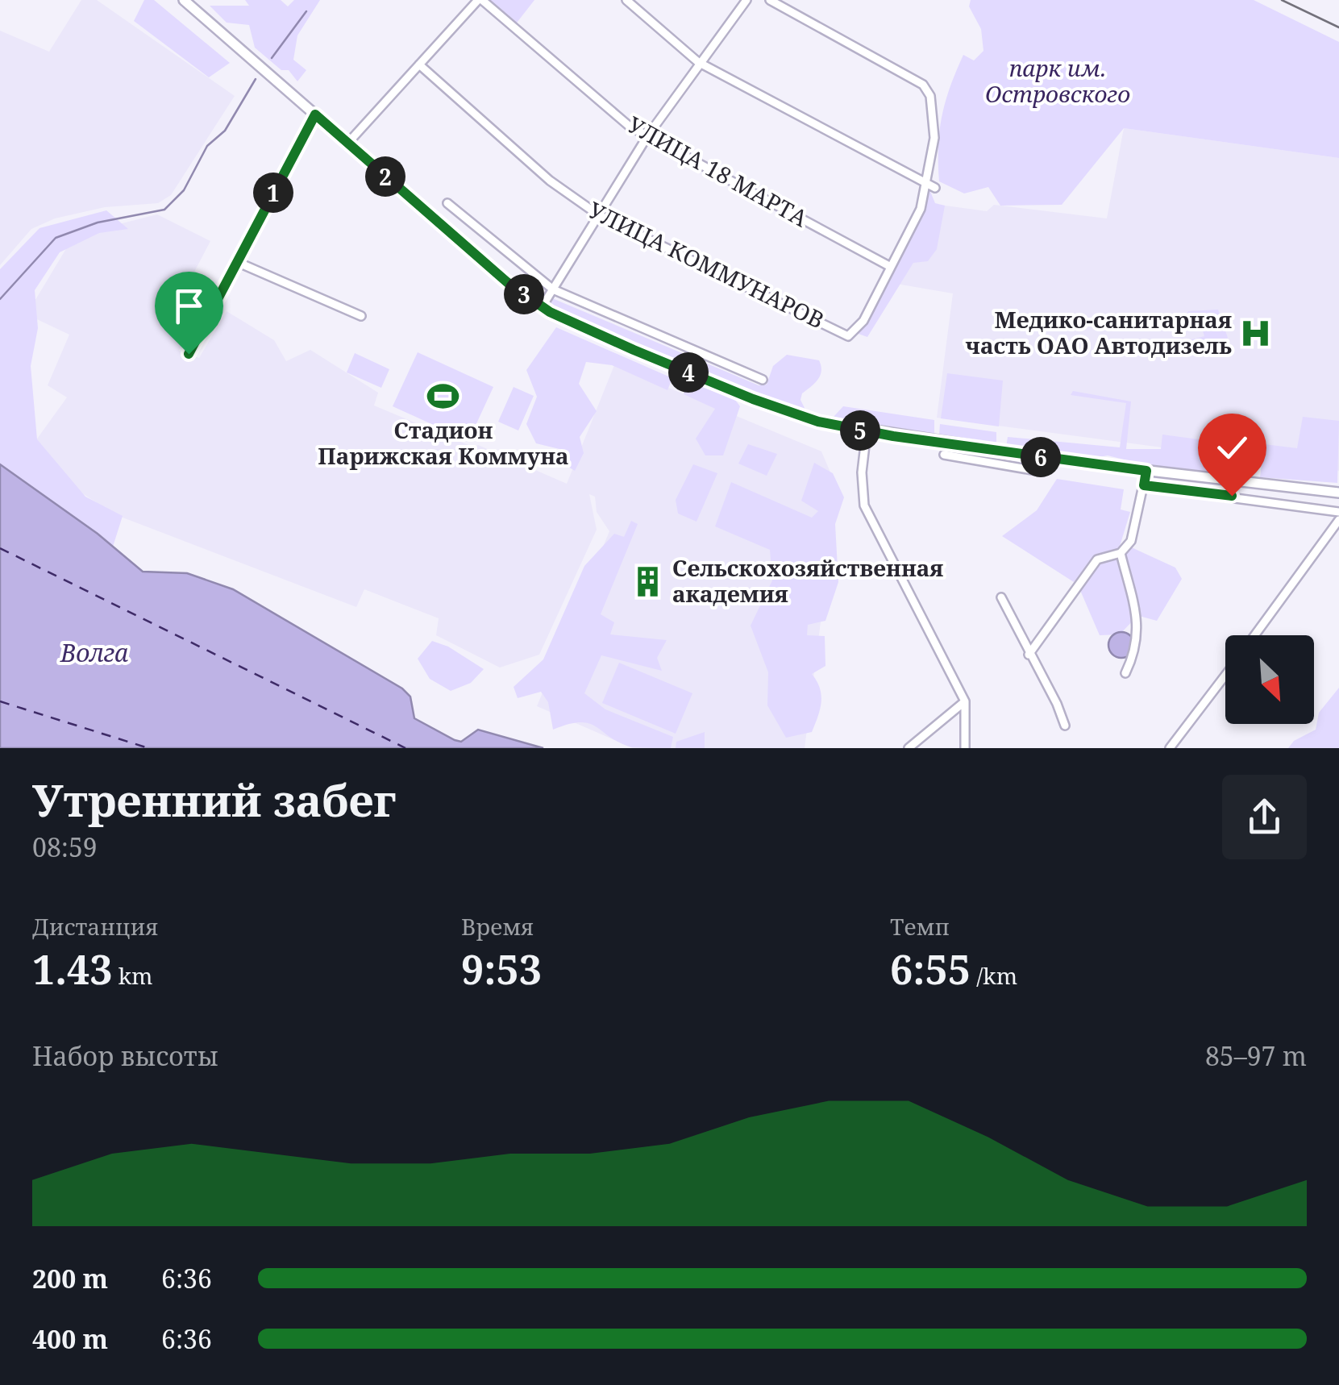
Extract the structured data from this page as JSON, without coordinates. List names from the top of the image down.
{
  "streets": {
    "street": ["УЛИЦА 18 МАРТА", "УЛИЦА КОММУНАРОВ"]
  },
  "crossings": [
    ["УЛИЦА 18 МАРТА", "УЛИЦА КОММУНАРОВ"]
  ],
  "water": ["Волга"],
  "parks": ["парк им. Островского"],
  "places": {
    "hospital": ["Медико-санитарная часть ОАО Автодизель"],
    "sports": ["Стадион Парижская Коммуна"],
    "building": ["Сельскохозяйственная академия"]
  },
  "north": "bottom right",
  "page": {
    "pins": [
      "2",
      "1",
      "3",
      "4",
      "5",
      "6"
    ],
    "heading": ["Утренний забег", "08:59"],
    "stats": [
      ["Дистанция", "1.43 km"],
      ["Время", "9:53"],
      ["Темп", "6:55 /km"]
    ],
    "chart": ["Набор высоты", "85–97 m"],
    "list": [
      {
        "name": "200 m",
        "note": "6:36"
      },
      {
        "name": "400 m",
        "note": "6:36"
      }
    ]
  }
}
